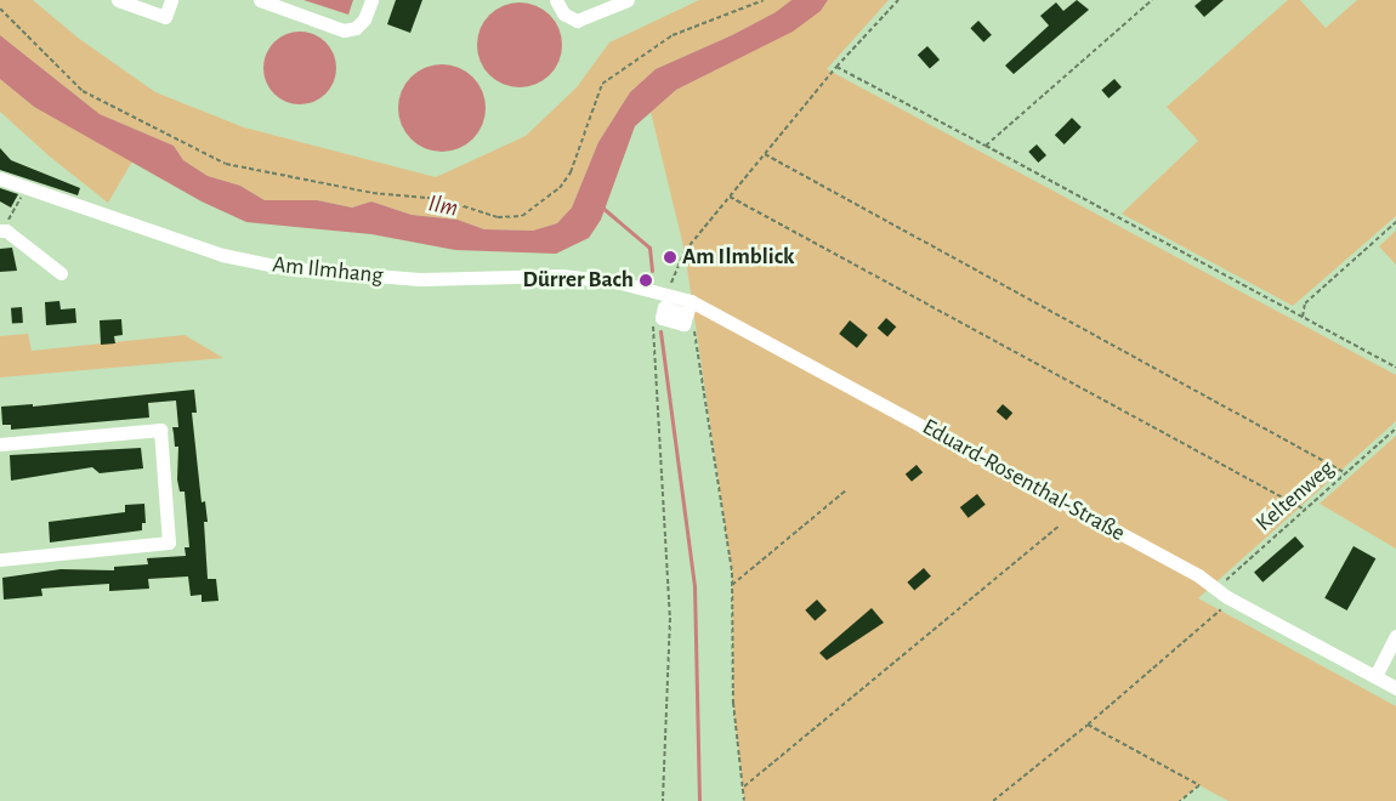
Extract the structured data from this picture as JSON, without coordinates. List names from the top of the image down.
{
  "streets": {
    "street": ["Am Ilmhang", "Eduard-Rosenthal-Straße"],
    "path": ["Keltenweg"]
  },
  "crossings": [
    ["Am Ilmhang", "Eduard-Rosenthal-Straße"],
    ["Eduard-Rosenthal-Straße", "Keltenweg"]
  ],
  "water": ["Ilm"],
  "places": ["Am Ilmblick", "Dürrer Bach"]
}
